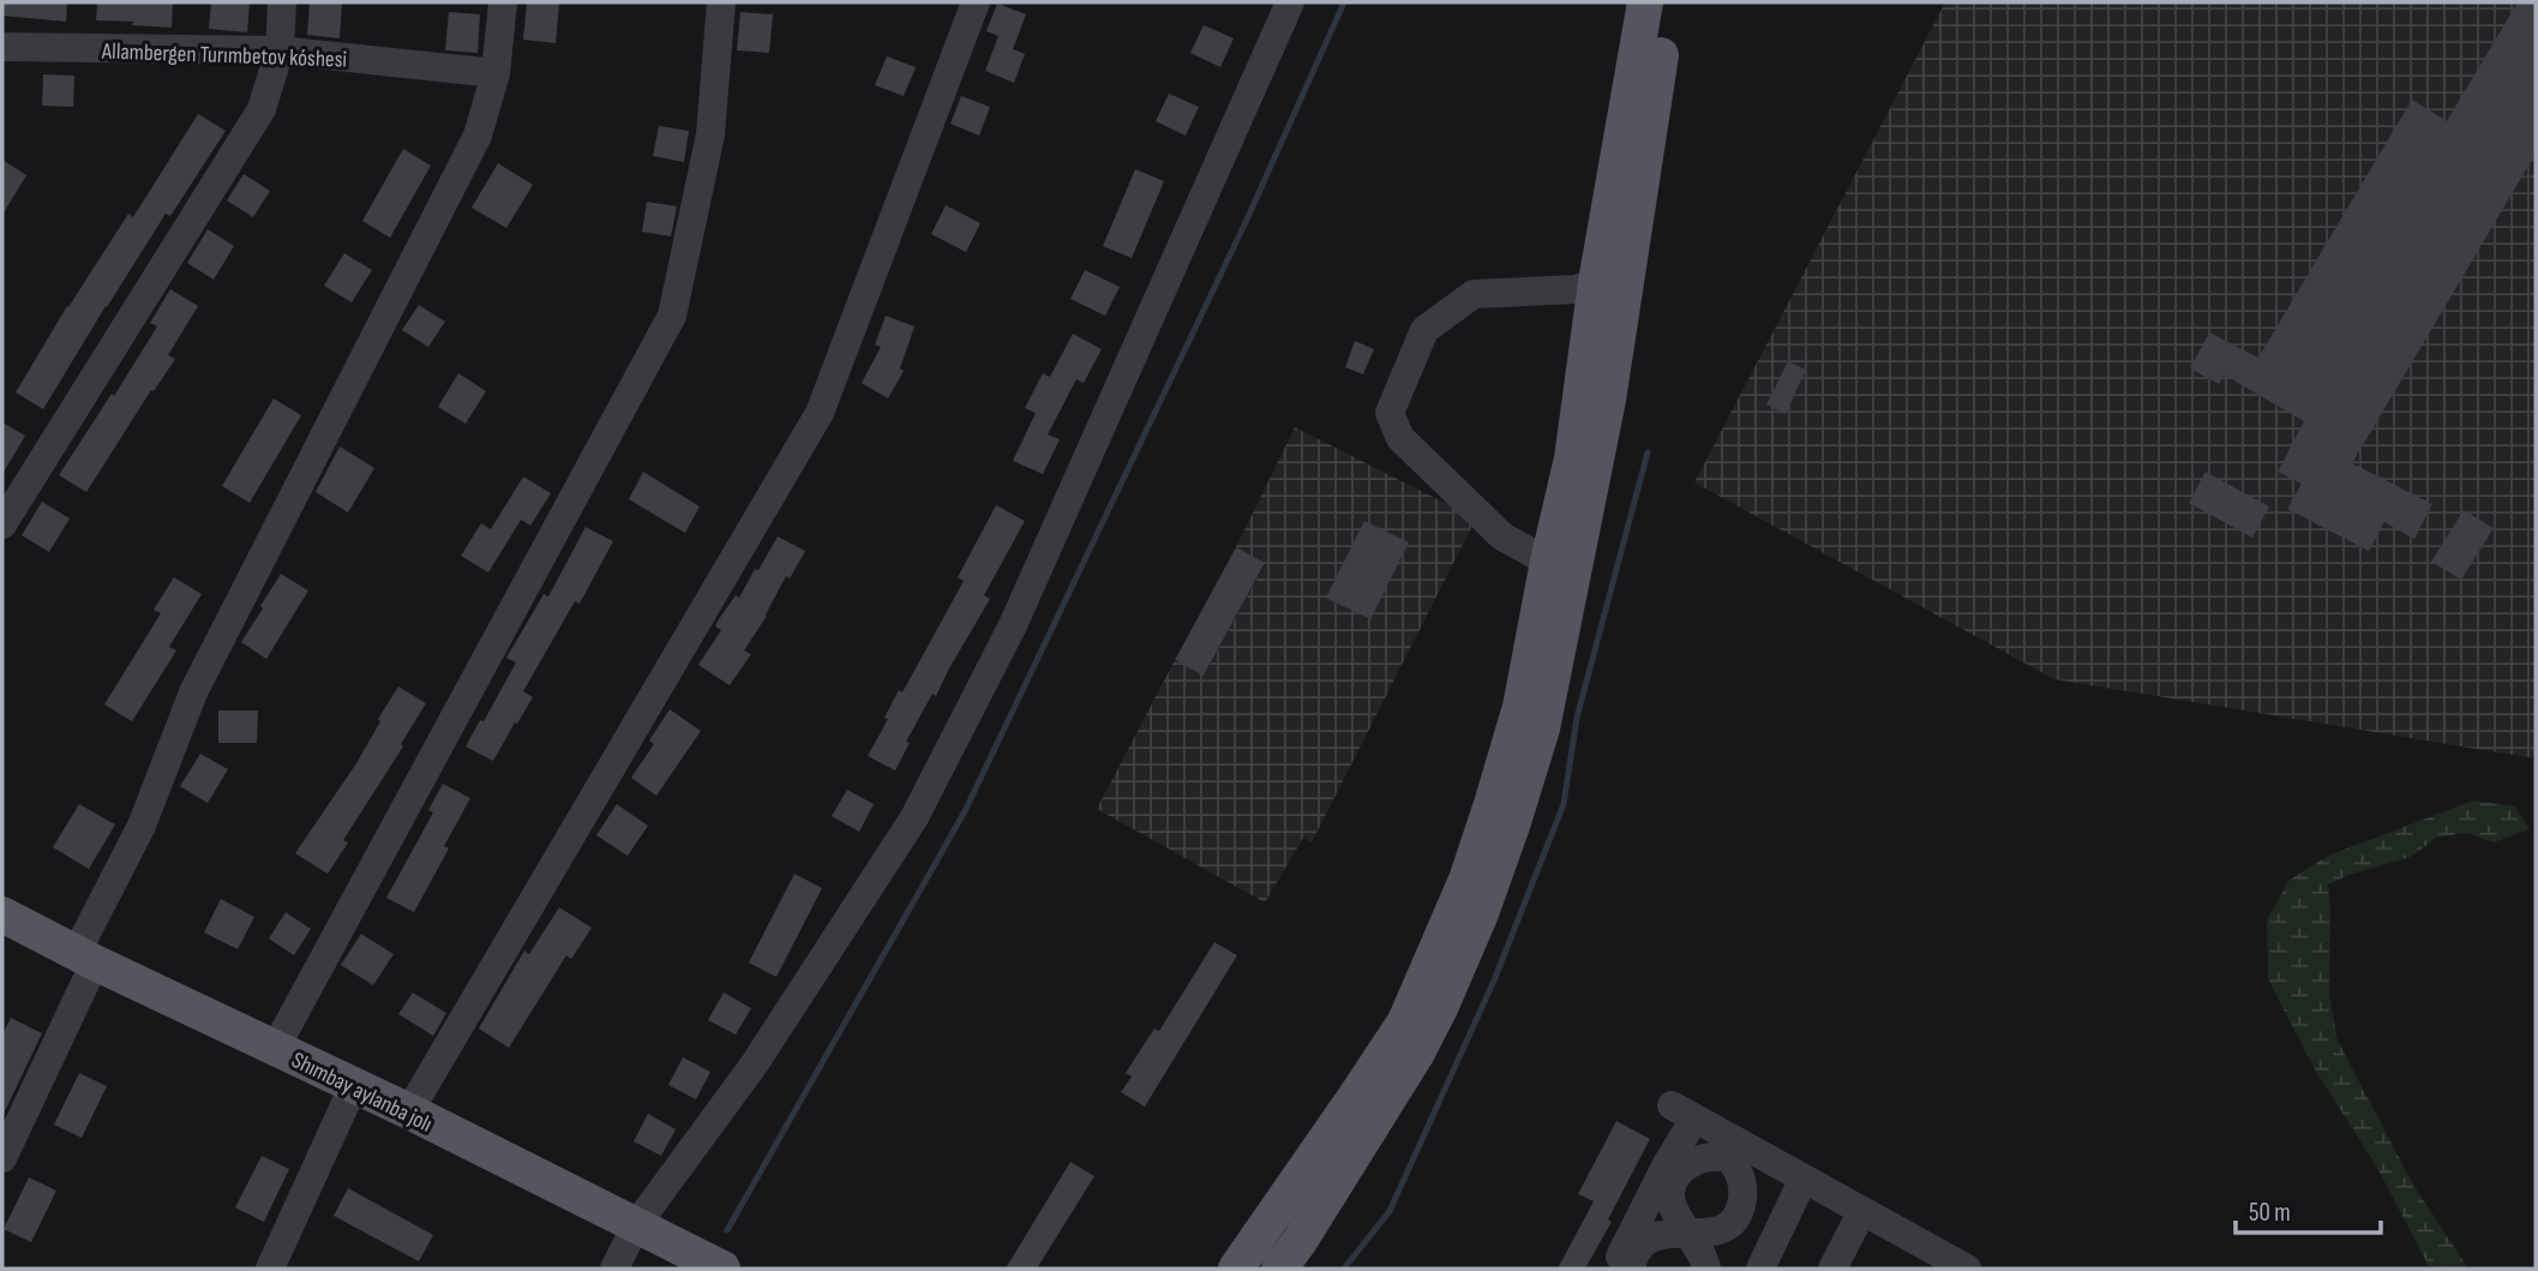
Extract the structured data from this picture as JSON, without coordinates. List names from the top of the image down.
{
  "streets": {
    "main road": ["Shımbay aylanba jolı"],
    "street": ["Allambergen Turımbetov kóshesi"]
  },
  "scale_bar": "50 m"
}
